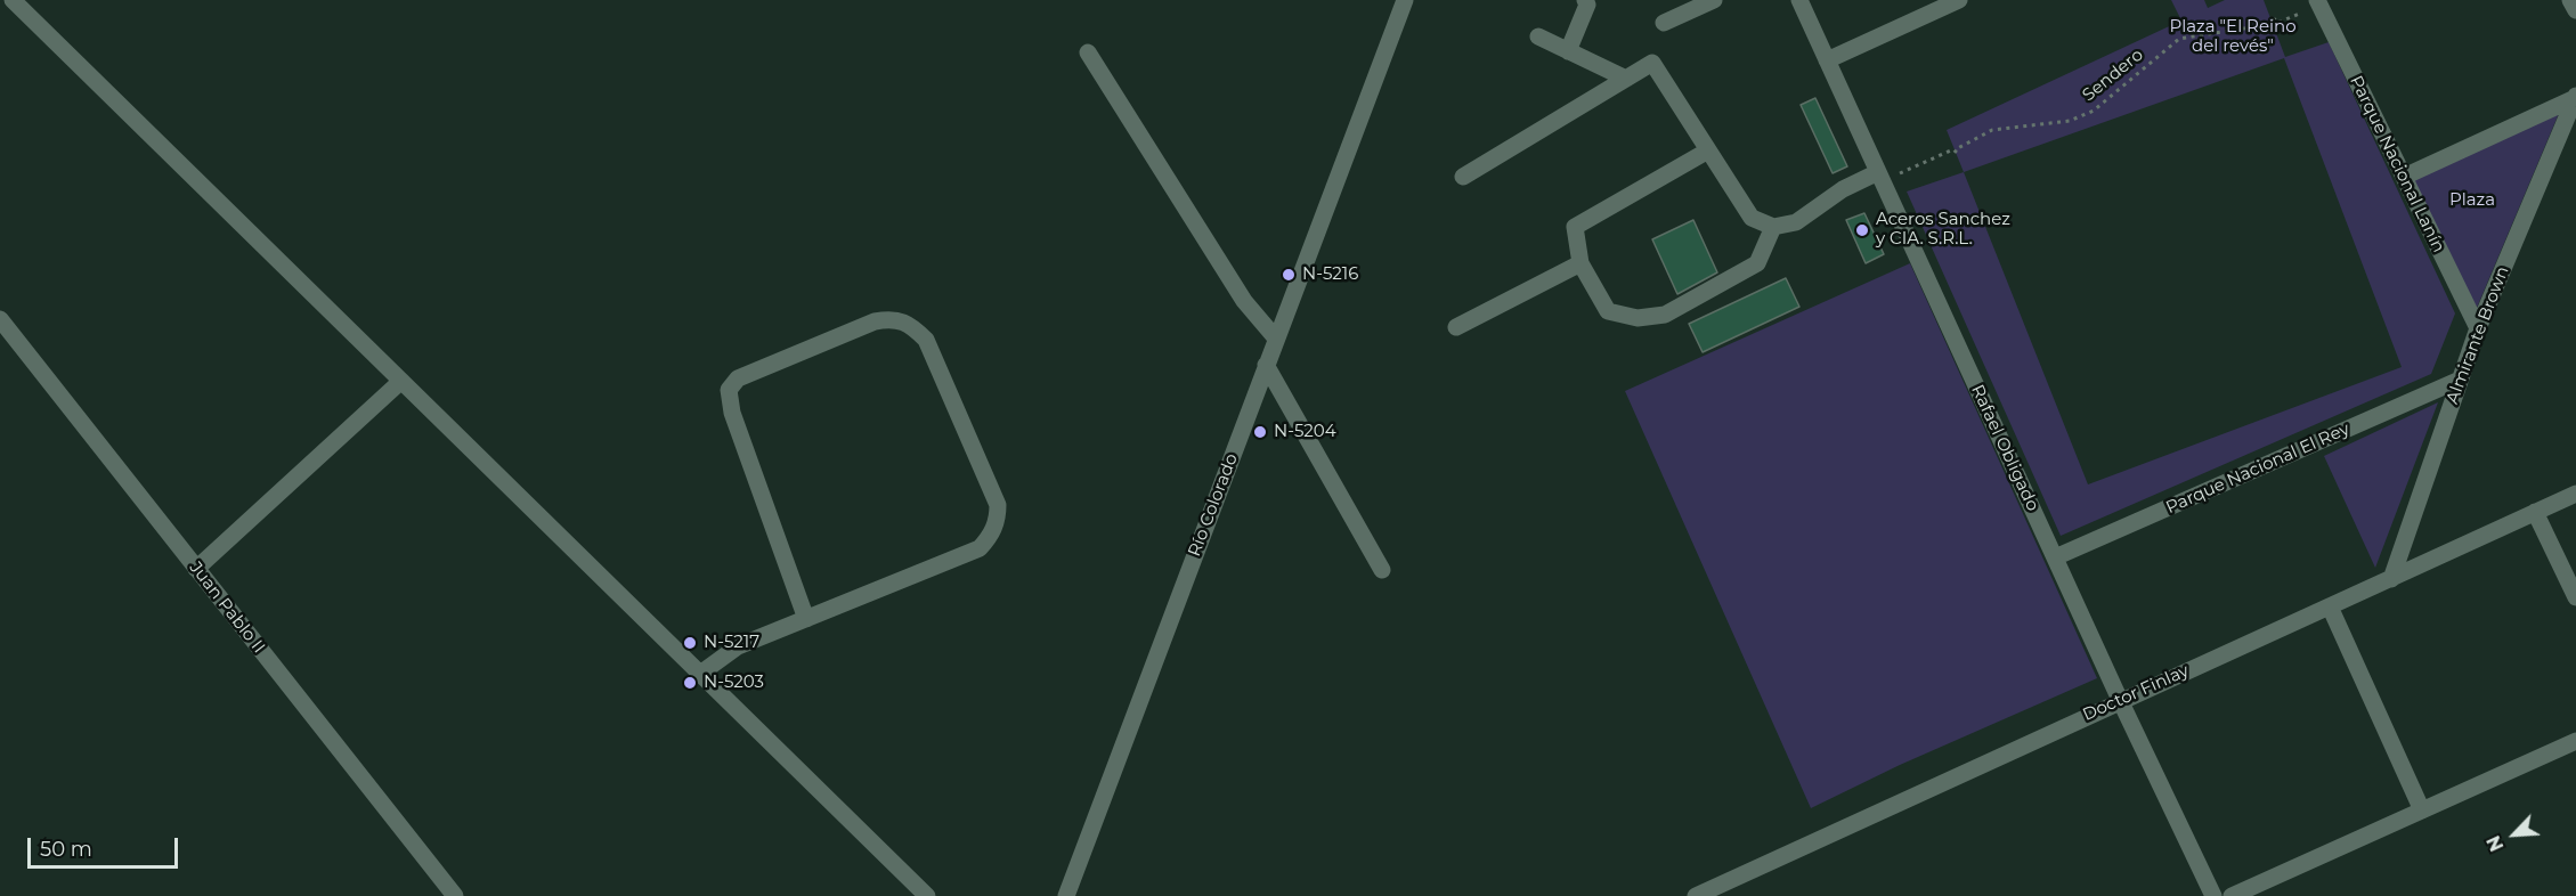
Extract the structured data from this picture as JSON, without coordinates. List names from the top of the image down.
{
  "streets": {
    "street": [
      "Parque Nacional Lanín",
      "Almirante Brown",
      "Rafael Obligado",
      "Parque Nacional El Rey",
      "Río Colorado",
      "Juan Pablo II",
      "Doctor Finlay"
    ],
    "path": ["Sendero"]
  },
  "crossings": [
    ["Sendero", "Parque Nacional Lanín"],
    ["Sendero", "Rafael Obligado"],
    ["Parque Nacional Lanín", "Almirante Brown"],
    ["Almirante Brown", "Parque Nacional El Rey"],
    ["Almirante Brown", "Doctor Finlay"],
    ["Rafael Obligado", "Parque Nacional El Rey"],
    ["Rafael Obligado", "Doctor Finlay"]
  ],
  "parks": ["Plaza \"El Reino del revés\"", "Plaza"],
  "places": [
    "Aceros Sanchez y CIA. S.R.L.",
    "N-5216",
    "N-5204",
    "N-5217",
    "N-5203"
  ],
  "scale_bar": "50 m",
  "north": "bottom left"
}
